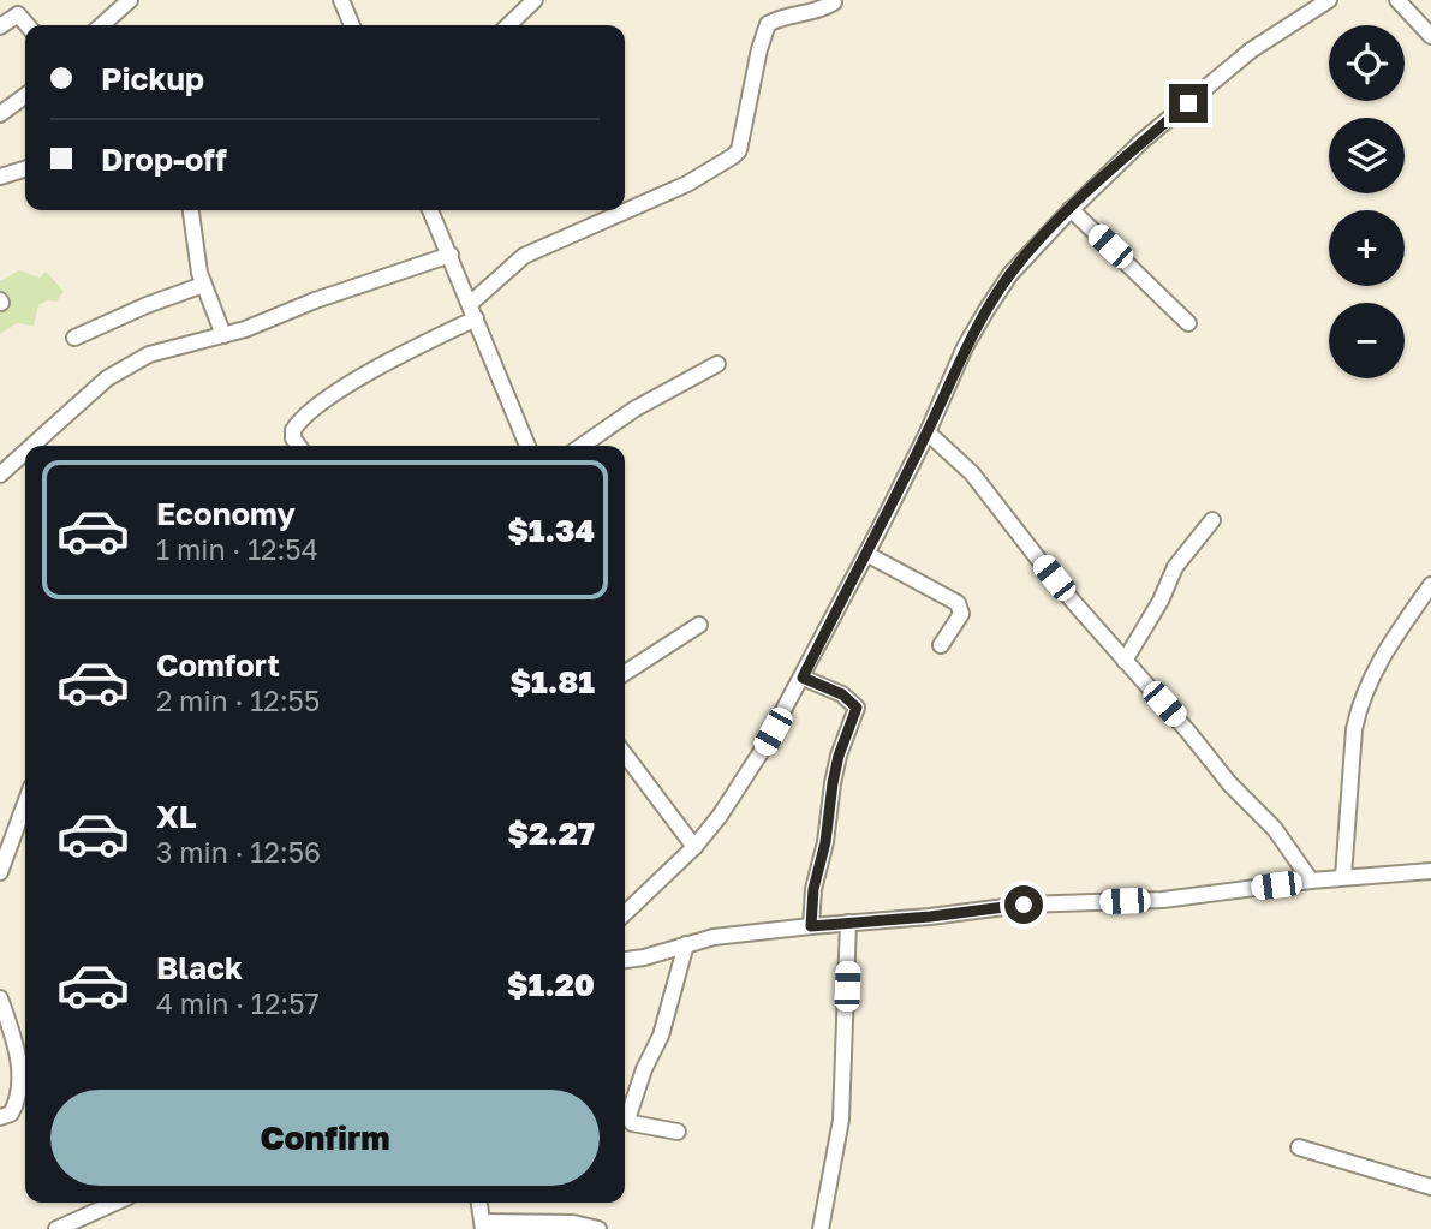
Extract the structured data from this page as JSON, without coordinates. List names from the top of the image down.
{
  "page": {
    "map_buttons": ["+", "−"],
    "banner": ["Pickup", "Drop-off"],
    "list": [
      {
        "name": "Economy",
        "note": "1 min · 12:54",
        "value": "$1.34"
      },
      {
        "name": "Comfort",
        "note": "2 min · 12:55",
        "value": "$1.81"
      },
      {
        "name": "XL",
        "note": "3 min · 12:56",
        "value": "$2.27"
      },
      {
        "name": "Black",
        "note": "4 min · 12:57",
        "value": "$1.20"
      }
    ],
    "buttons": "Confirm"
  }
}
